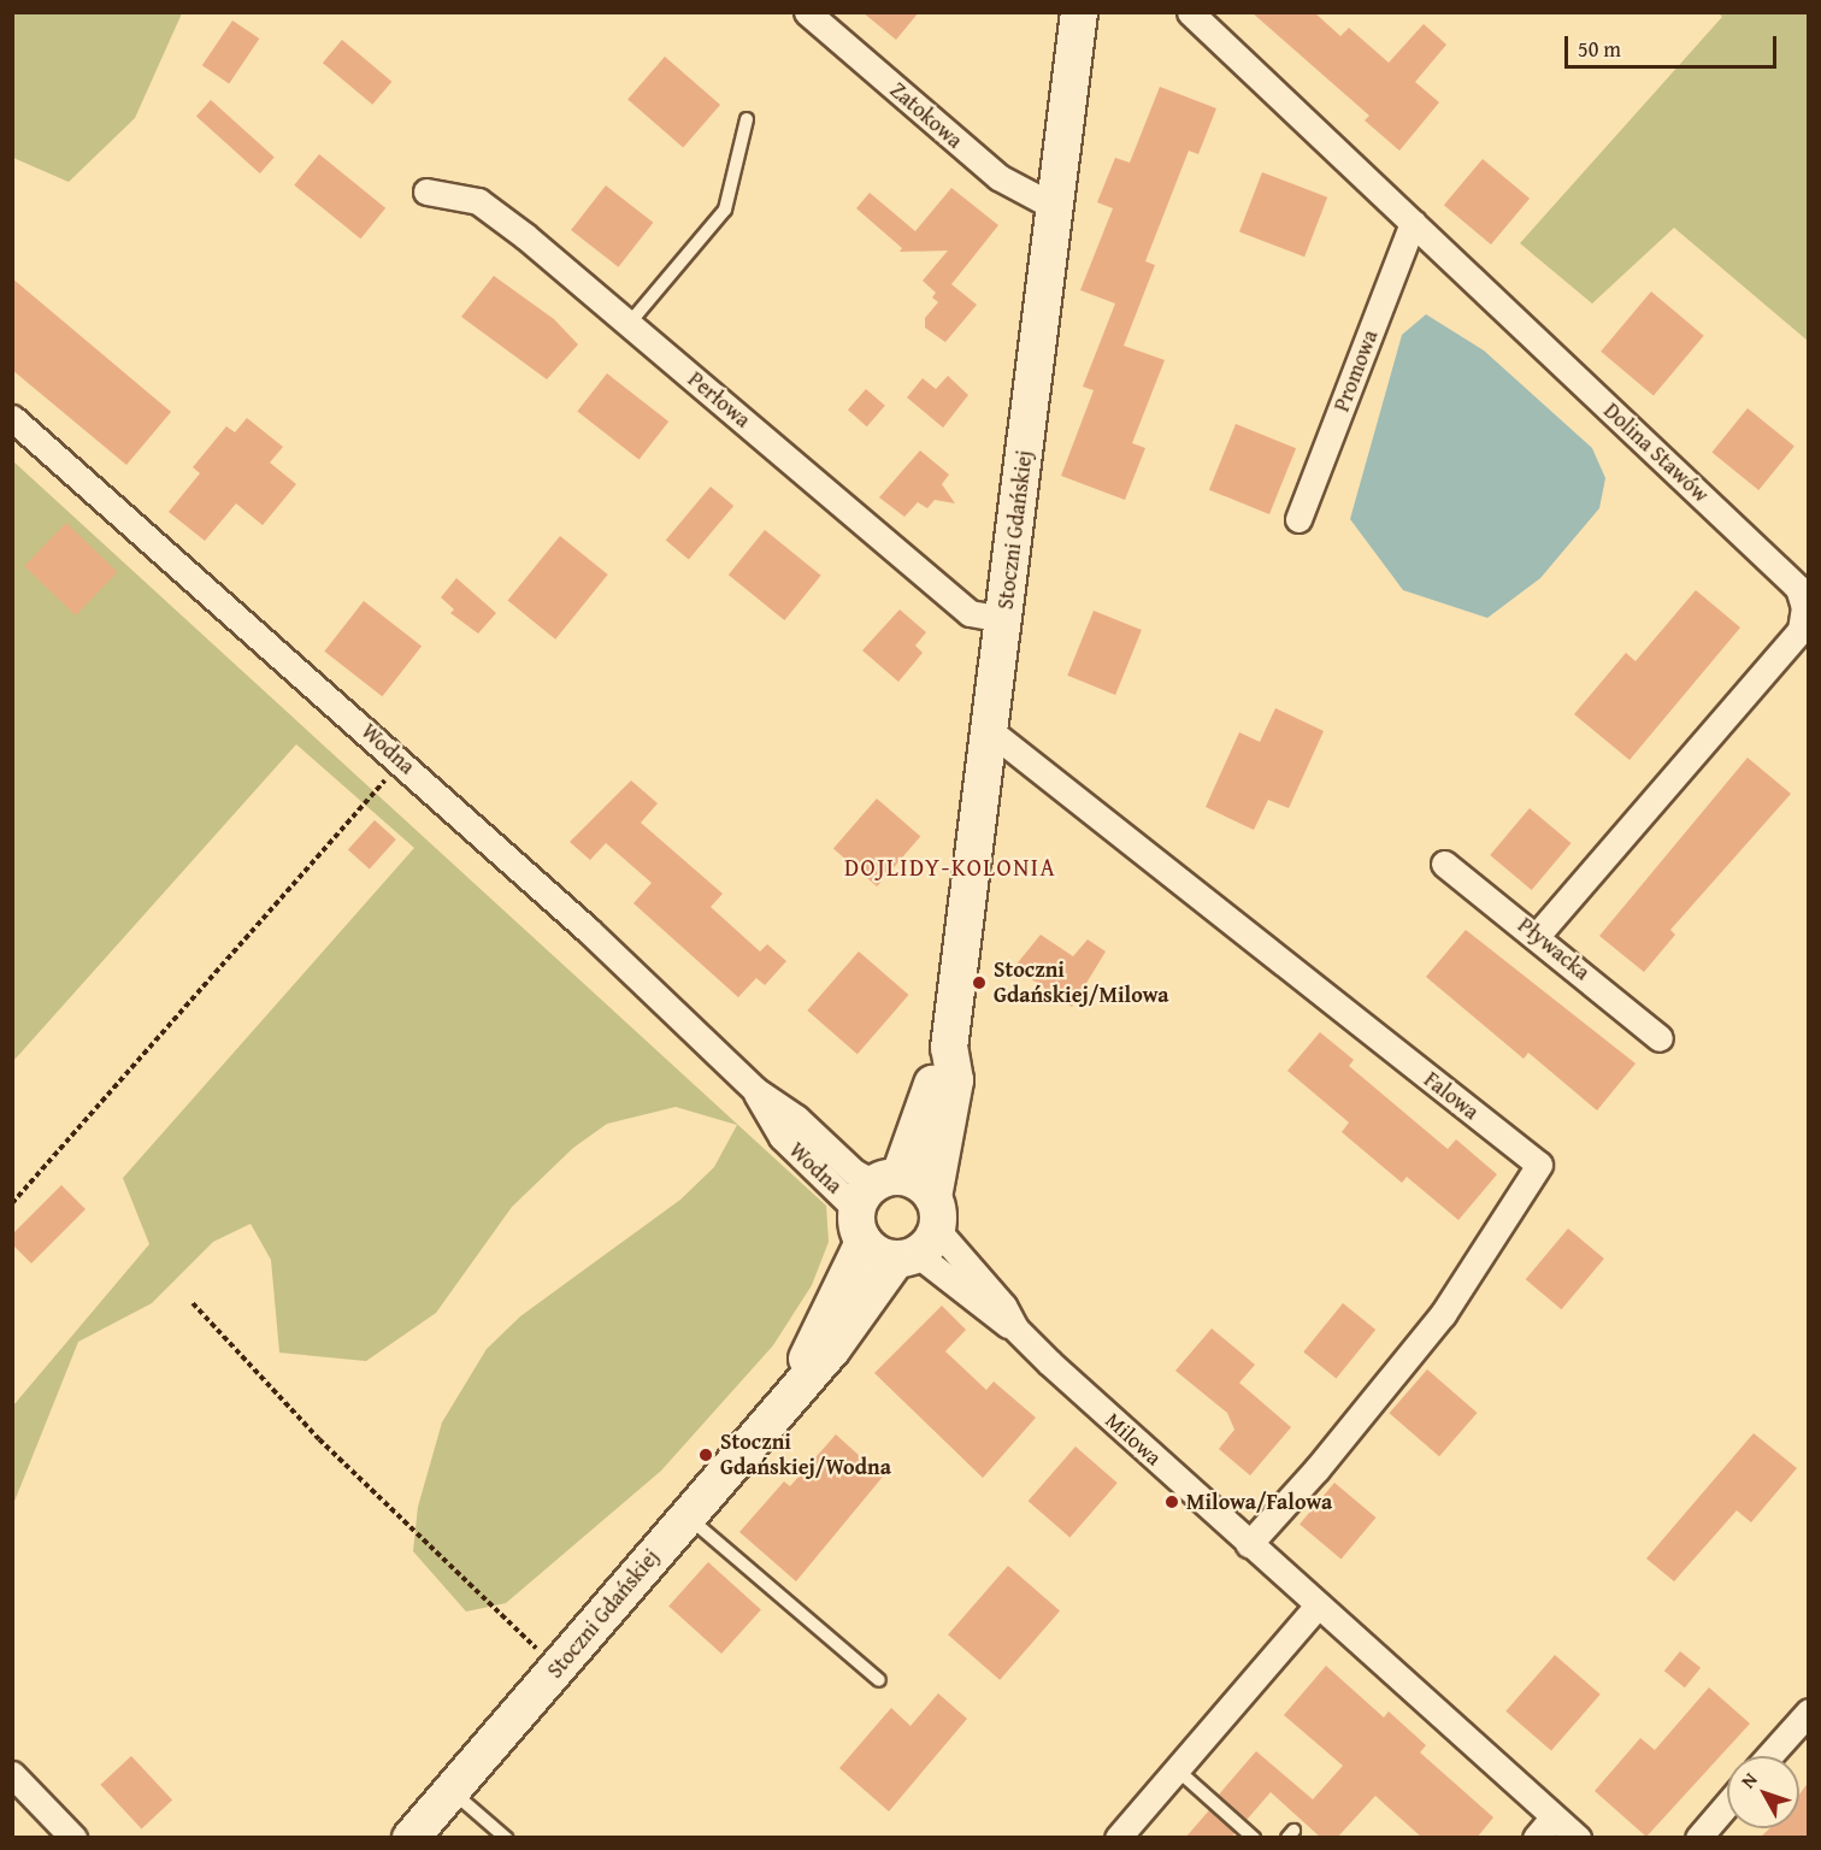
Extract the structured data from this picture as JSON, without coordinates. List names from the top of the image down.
{
  "streets": {
    "street": [
      "Zatokowa",
      "Promowa",
      "Perłowa",
      "Dolina Stawów",
      "Stoczni Gdańskiej",
      "Wodna",
      "Pływacka",
      "Falowa",
      "Milowa"
    ]
  },
  "crossings": [
    ["Zatokowa", "Stoczni Gdańskiej"],
    ["Promowa", "Dolina Stawów"],
    ["Perłowa", "Stoczni Gdańskiej"],
    ["Dolina Stawów", "Pływacka"],
    ["Stoczni Gdańskiej", "Wodna"],
    ["Stoczni Gdańskiej", "Falowa"],
    ["Stoczni Gdańskiej", "Milowa"],
    ["Falowa", "Milowa"]
  ],
  "districts": ["DOJLIDY-KOLONIA"],
  "places": ["Stoczni Gdańskiej/Milowa", "Stoczni Gdańskiej/Wodna", "Milowa/Falowa"],
  "scale_bar": "50 m",
  "north": "top left"
}
